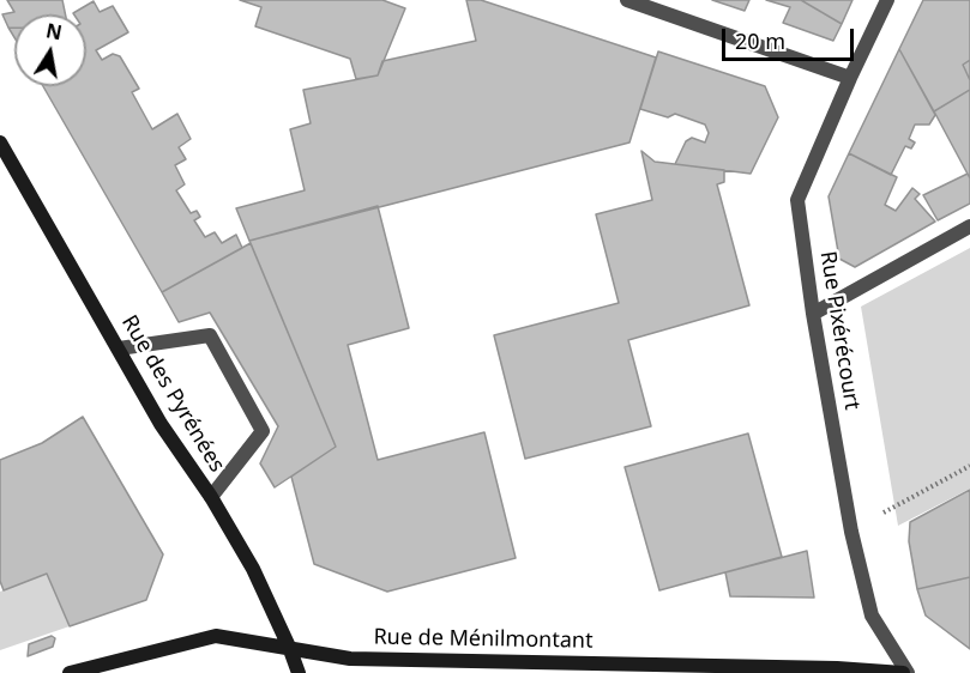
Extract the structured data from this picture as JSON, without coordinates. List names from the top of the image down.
{
  "streets": {
    "street": ["Rue Pixérécourt", "Rue des Pyrénées", "Rue de Ménilmontant"]
  },
  "crossings": [
    ["Rue Pixérécourt", "Rue de Ménilmontant"],
    ["Rue des Pyrénées", "Rue de Ménilmontant"]
  ],
  "scale_bar": "20 m",
  "north": "top"
}
